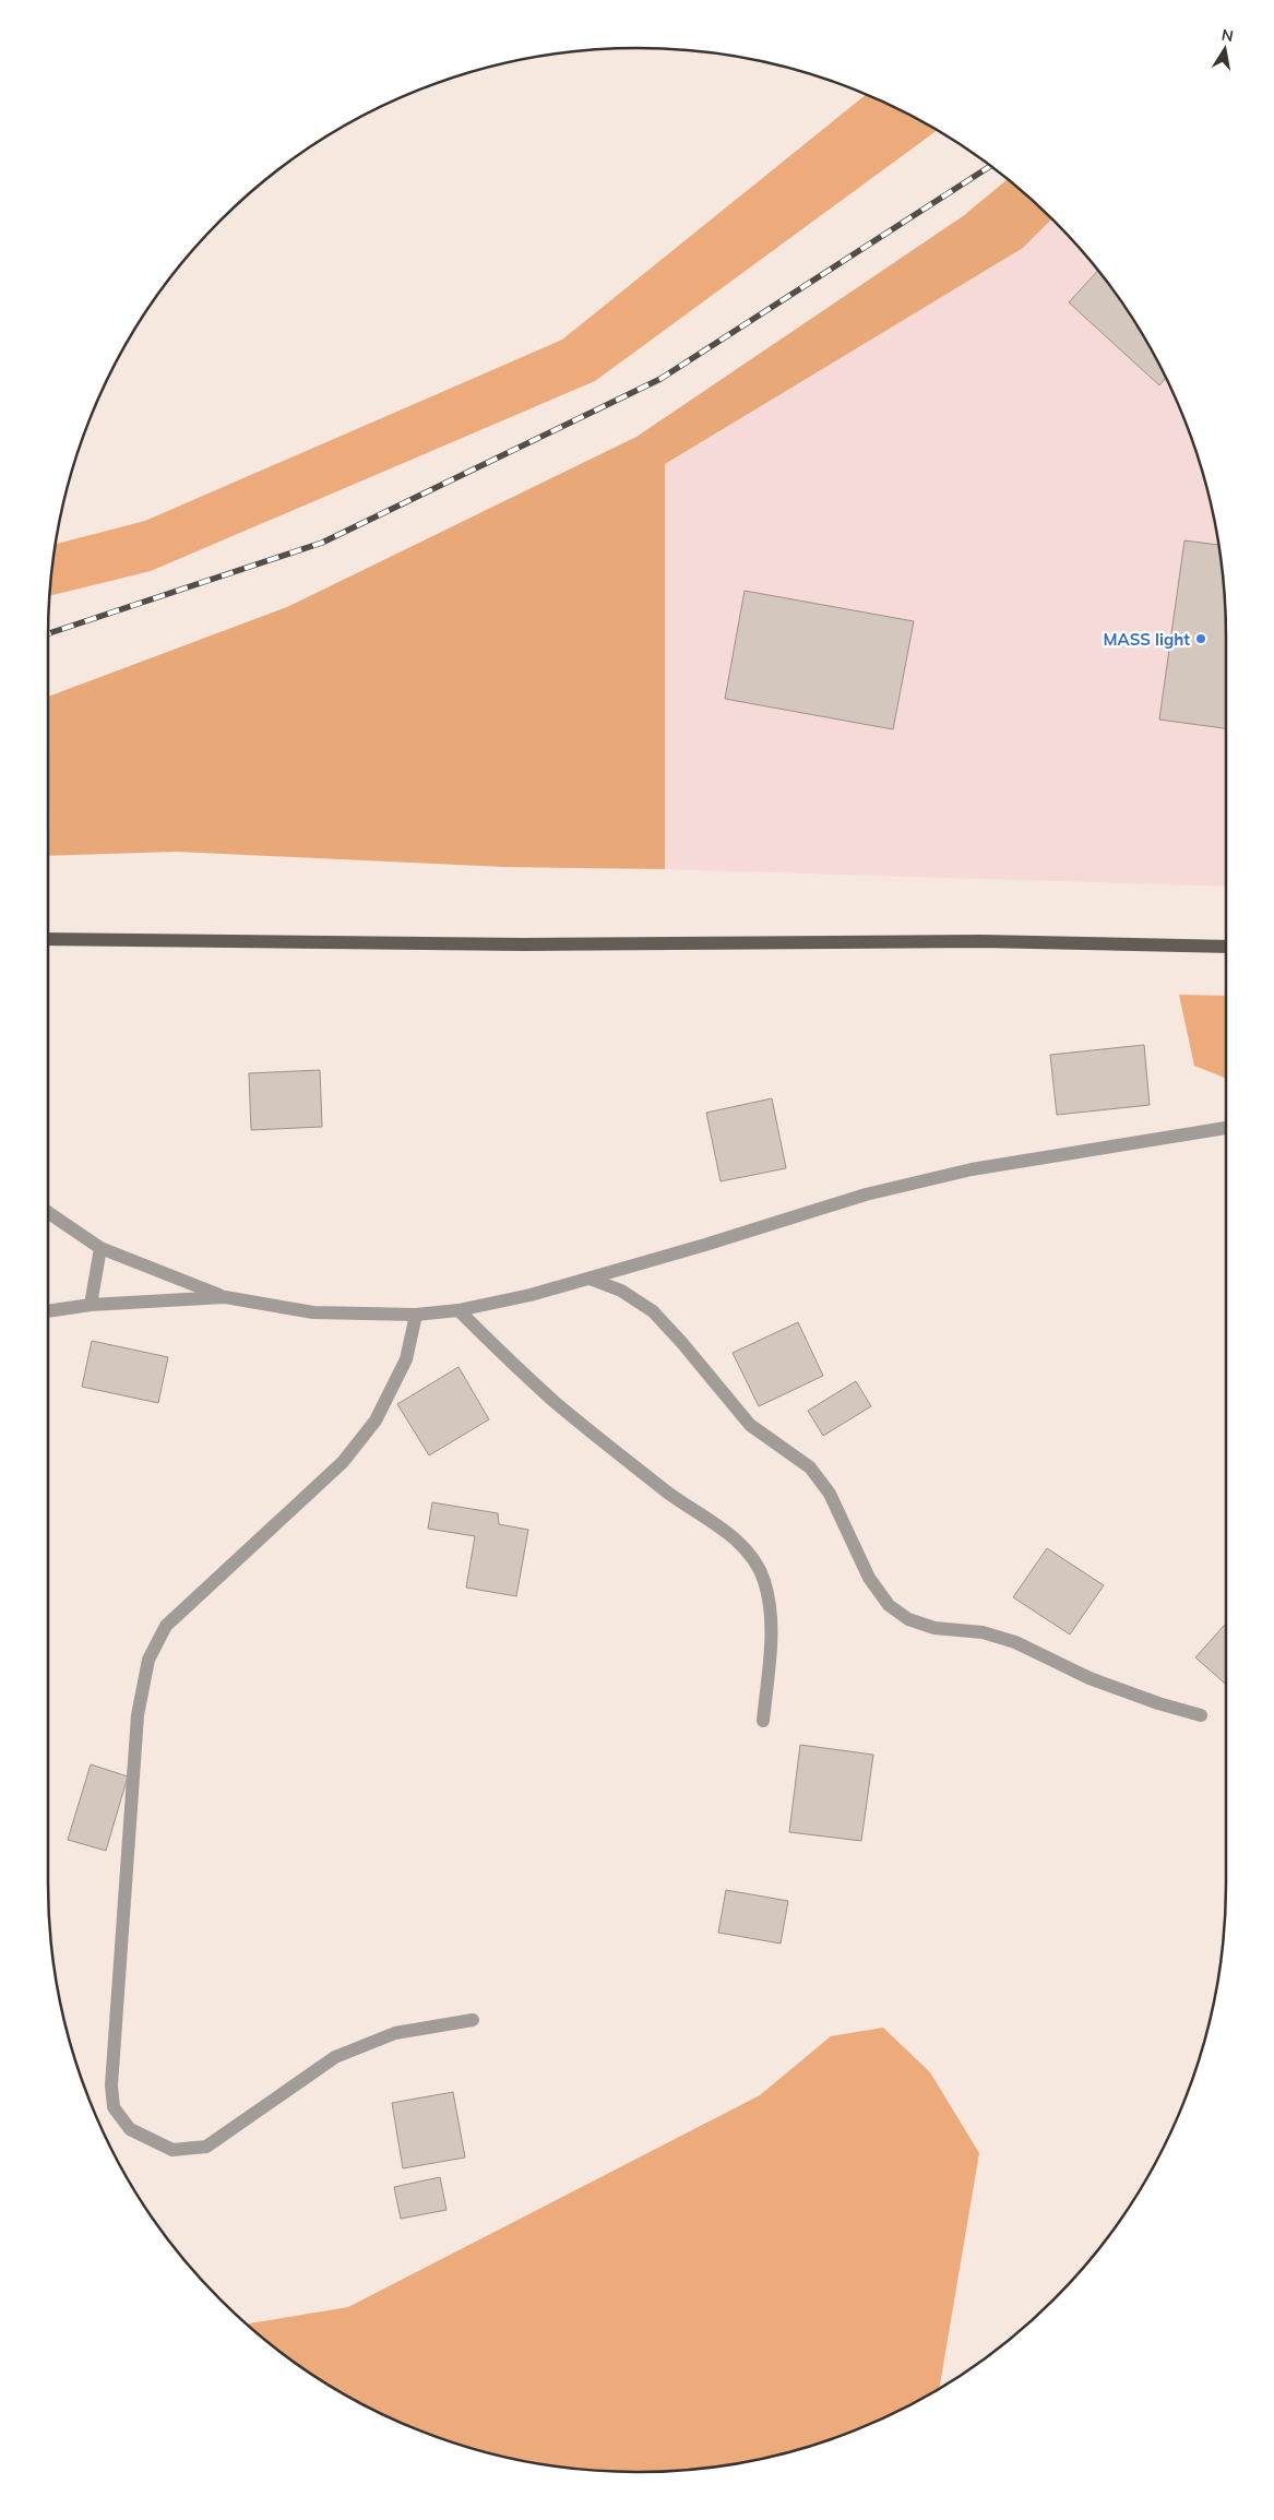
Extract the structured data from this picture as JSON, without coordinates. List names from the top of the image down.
{
  "places": ["MASS light"],
  "north": "top"
}
